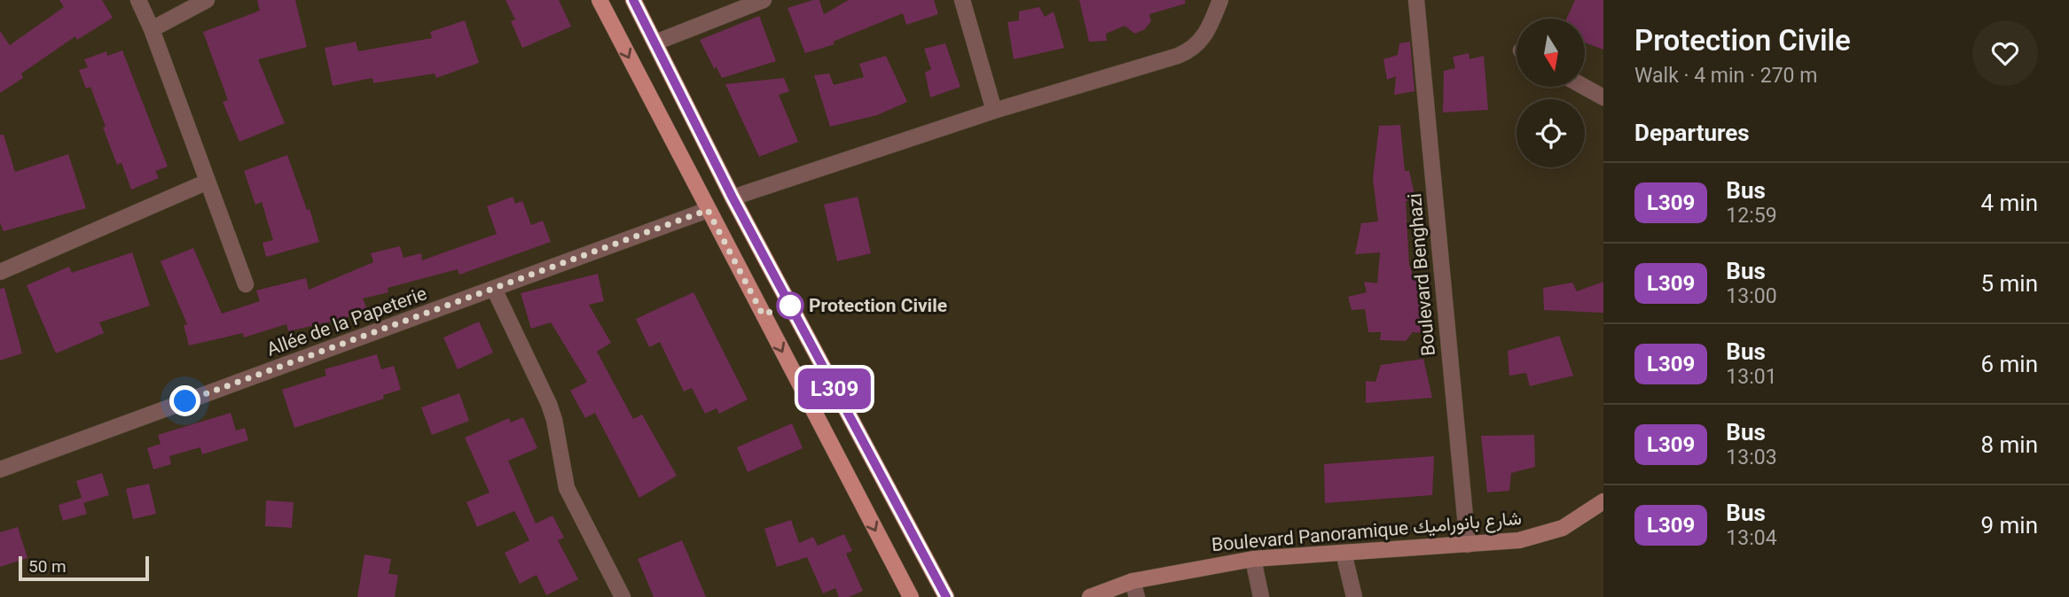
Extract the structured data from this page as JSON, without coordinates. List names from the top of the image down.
{
  "streets": {
    "main road": ["Boulevard Panoramique شارع بانوراميك"],
    "street": ["Boulevard Benghazi", "Allée de la Papeterie"]
  },
  "crossings": [
    ["Boulevard Benghazi", "Boulevard Panoramique شارع بانوراميك"]
  ],
  "places": ["Protection Civile"],
  "lines": ["bus line L309"],
  "scale_bar": "50 m",
  "north": "bottom",
  "page": {
    "on_map": "L309",
    "heading": [
      ["Protection Civile", "Walk · 4 min · 270 m"],
      "Departures"
    ],
    "list": [
      {
        "mark": "L309",
        "name": "Bus",
        "note": "12:59",
        "value": "4 min"
      },
      {
        "mark": "L309",
        "name": "Bus",
        "note": "13:00",
        "value": "5 min"
      },
      {
        "mark": "L309",
        "name": "Bus",
        "note": "13:01",
        "value": "6 min"
      },
      {
        "mark": "L309",
        "name": "Bus",
        "note": "13:03",
        "value": "8 min"
      },
      {
        "mark": "L309",
        "name": "Bus",
        "note": "13:04",
        "value": "9 min"
      }
    ],
    "scale": "50 m"
  }
}
